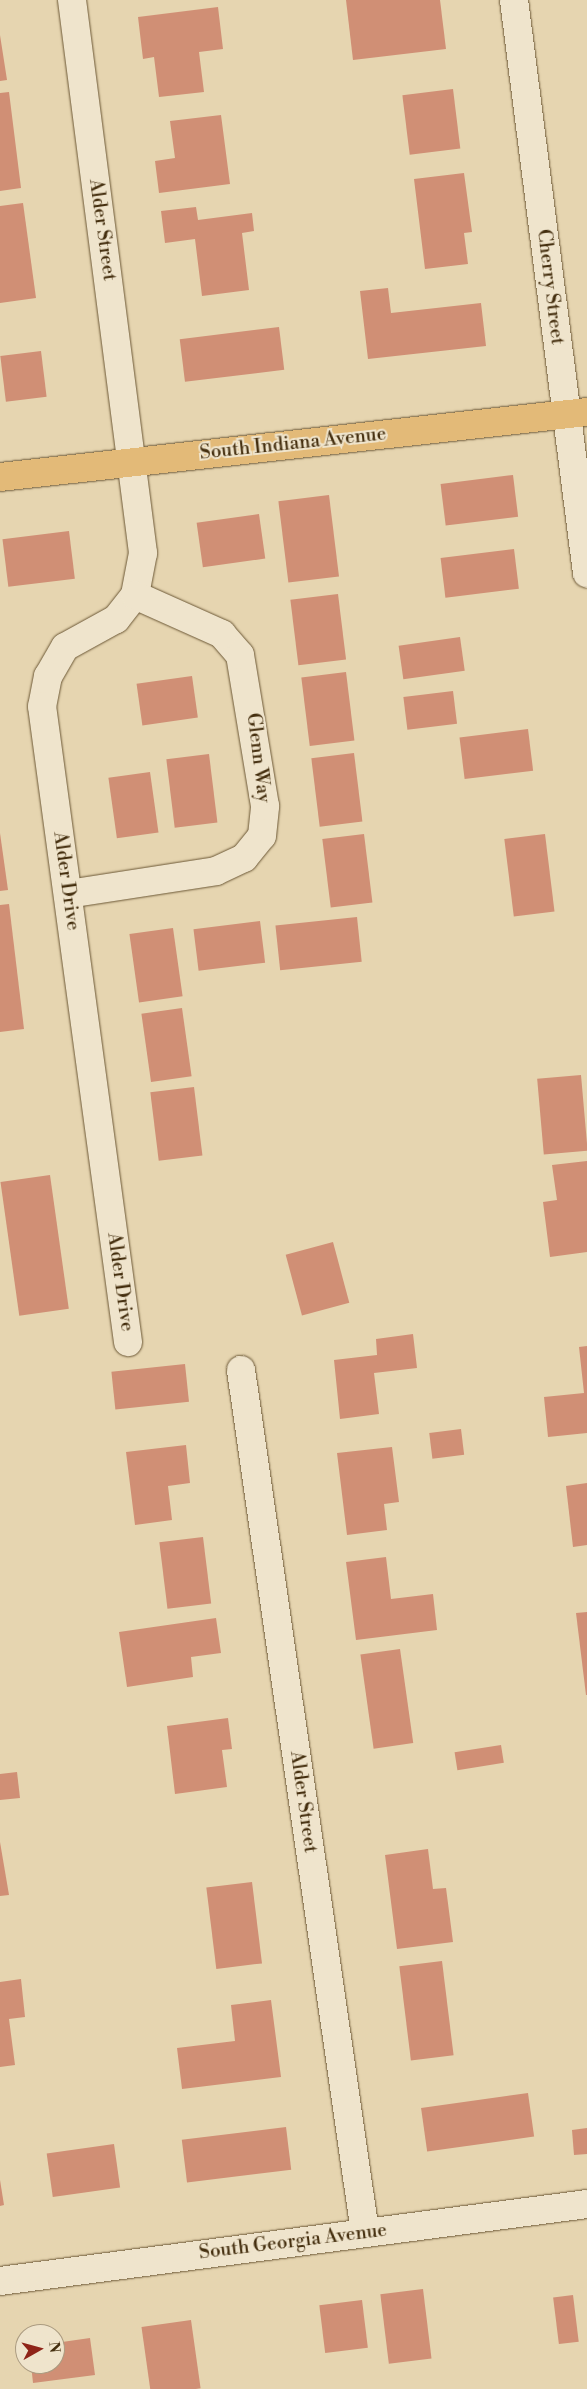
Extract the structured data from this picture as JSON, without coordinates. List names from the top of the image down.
{
  "streets": {
    "main road": ["South Indiana Avenue"],
    "street": [
      "Alder Street",
      "Cherry Street",
      "Glenn Way",
      "Alder Drive",
      "South Georgia Avenue"
    ]
  },
  "crossings": [
    ["Alder Street", "South Indiana Avenue"],
    ["Alder Street", "Alder Drive"],
    ["Alder Street", "South Georgia Avenue"],
    ["Cherry Street", "South Indiana Avenue"],
    ["South Indiana Avenue", "Alder Drive"],
    ["Glenn Way", "Alder Drive"]
  ],
  "north": "right"
}
